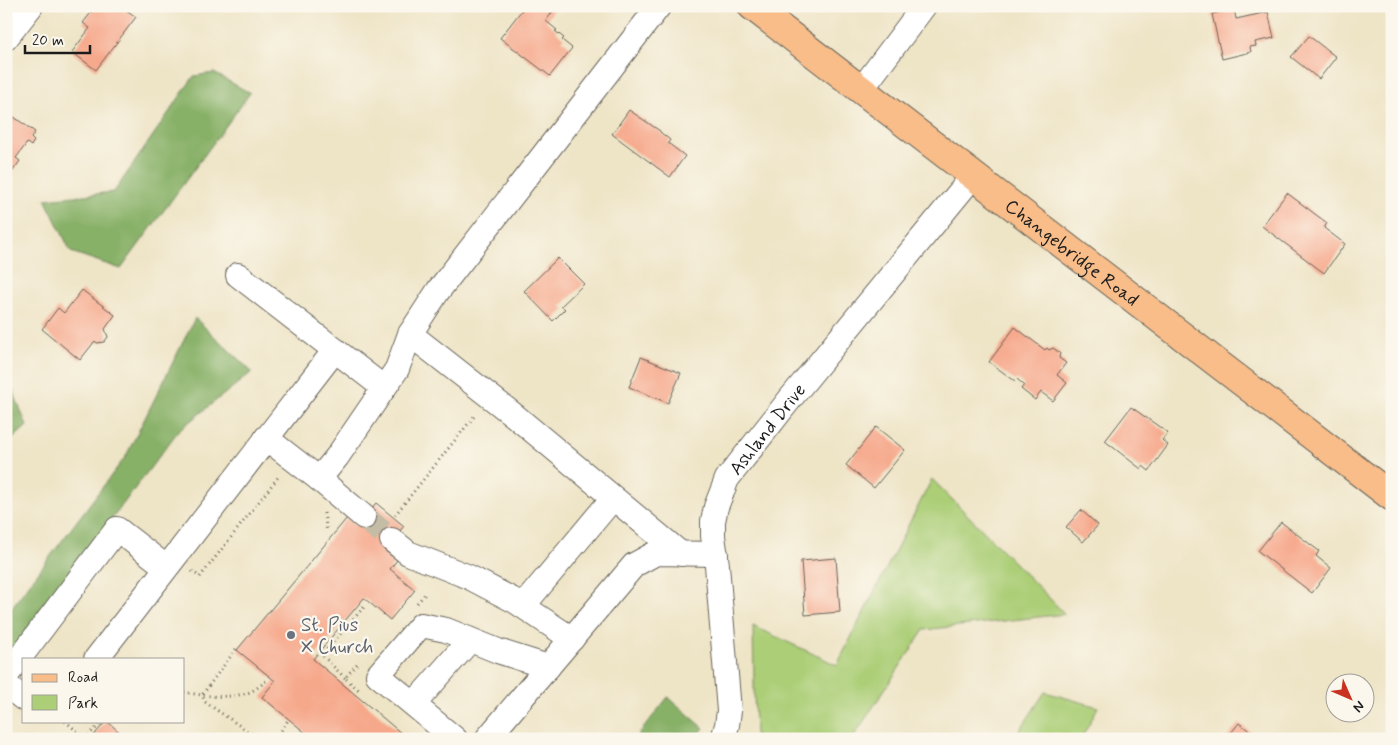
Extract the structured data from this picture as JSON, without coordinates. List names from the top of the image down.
{
  "streets": {
    "main road": ["Changebridge Road"],
    "street": ["Ashland Drive"]
  },
  "crossings": [
    ["Changebridge Road", "Ashland Drive"]
  ],
  "places": ["St. Pius X Church"],
  "legend": ["Road", "Park"],
  "scale_bar": "20 m",
  "north": "bottom right"
}
